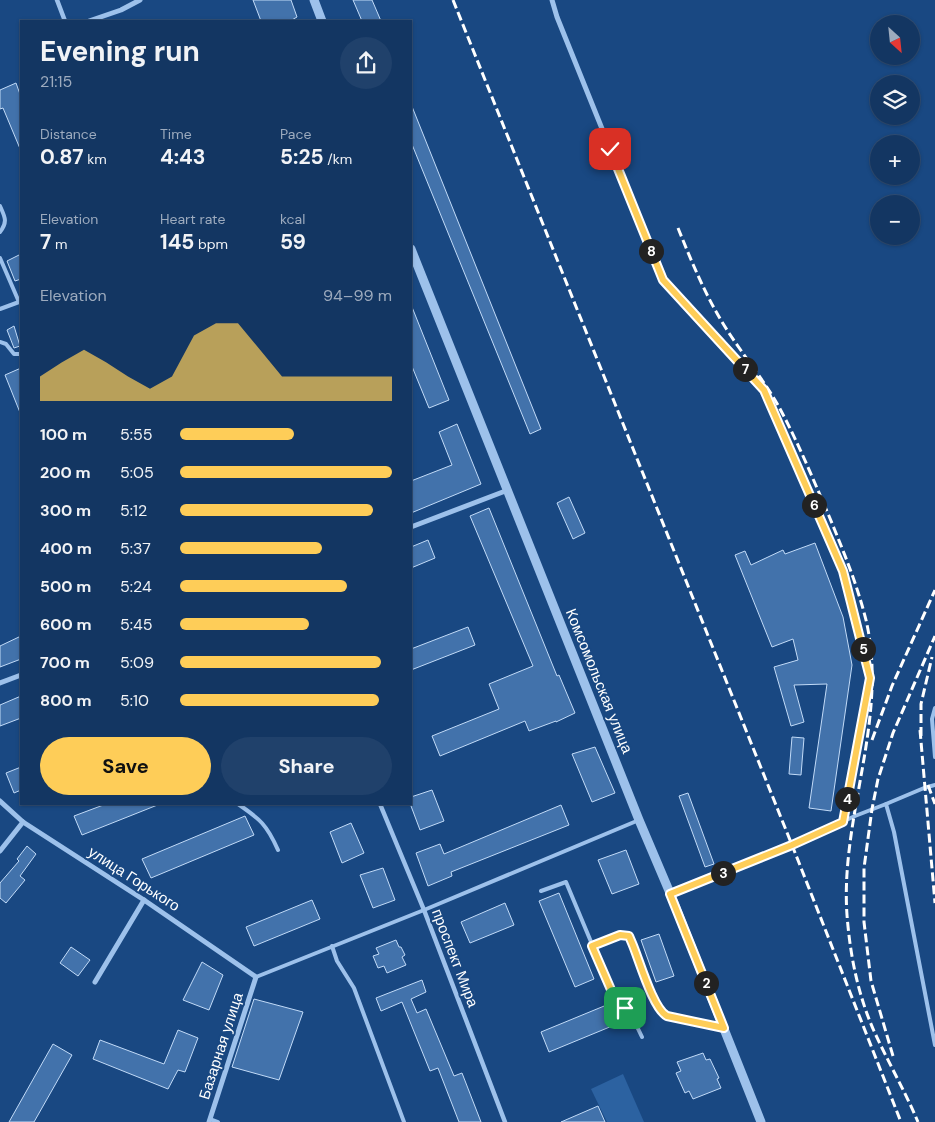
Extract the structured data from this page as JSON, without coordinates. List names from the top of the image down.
{
  "streets": {
    "street": [
      "Комсомольская улица",
      "улица Горького",
      "проспект Мира",
      "Базарная улица"
    ]
  },
  "crossings": [
    ["улица Горького", "Базарная улица"]
  ],
  "north": "bottom right",
  "page": {
    "map_buttons": ["+", "−"],
    "heading": ["Evening run", "21:15"],
    "stats": [
      ["Distance", "0.87 km"],
      ["Time", "4:43"],
      ["Pace", "5:25 /km"],
      ["Elevation", "7 m"],
      ["Heart rate", "145 bpm"],
      ["kcal", "59"]
    ],
    "pins": [
      "8",
      "7",
      "6",
      "5",
      "4",
      "3",
      "2"
    ],
    "chart": ["Elevation", "94–99 m"],
    "list": [
      {
        "name": "100 m",
        "note": "5:55"
      },
      {
        "name": "200 m",
        "note": "5:05"
      },
      {
        "name": "300 m",
        "note": "5:12"
      },
      {
        "name": "400 m",
        "note": "5:37"
      },
      {
        "name": "500 m",
        "note": "5:24"
      },
      {
        "name": "600 m",
        "note": "5:45"
      },
      {
        "name": "700 m",
        "note": "5:09"
      },
      {
        "name": "800 m",
        "note": "5:10"
      }
    ],
    "buttons": ["Save", "Share"]
  }
}
